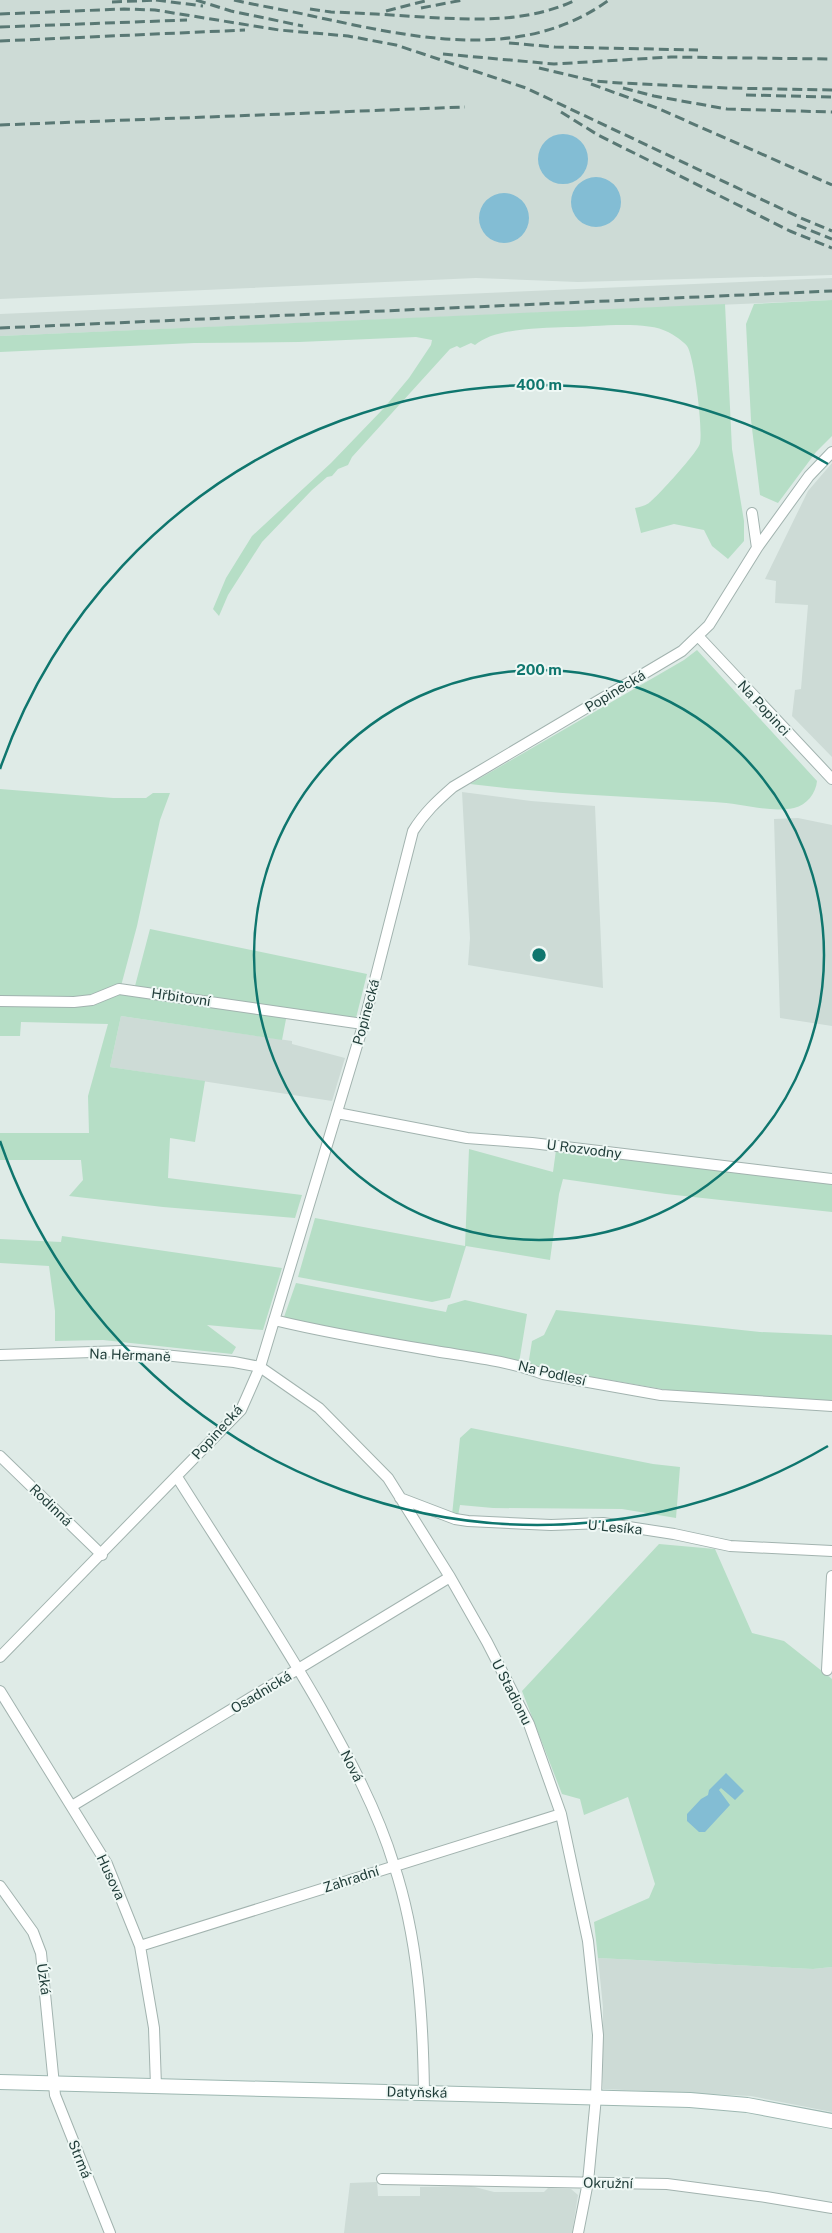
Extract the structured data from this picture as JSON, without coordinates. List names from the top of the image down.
{
  "streets": {
    "main road": ["Datyňská"],
    "street": [
      "Popinecká",
      "Na Popinci",
      "Hřbitovní",
      "U Rozvodny",
      "Na Hermaně",
      "Na Podlesí",
      "Rodinná",
      "U Lesíka",
      "Osadnická",
      "U Stadionu",
      "Nová",
      "Husova",
      "Zahradní",
      "Úzká",
      "Strmá",
      "Okružní"
    ]
  },
  "crossings": [
    ["Popinecká", "Na Popinci"],
    ["Popinecká", "Hřbitovní"],
    ["Popinecká", "U Rozvodny"],
    ["Popinecká", "Na Hermaně"],
    ["Popinecká", "Na Podlesí"],
    ["Popinecká", "Rodinná"],
    ["Popinecká", "U Stadionu"],
    ["Popinecká", "Nová"],
    ["Na Hermaně", "U Stadionu"],
    ["U Lesíka", "U Stadionu"],
    ["Osadnická", "U Stadionu"],
    ["Osadnická", "Nová"],
    ["Osadnická", "Husova"],
    ["U Stadionu", "Zahradní"],
    ["U Stadionu", "Datyňská"],
    ["U Stadionu", "Okružní"],
    ["Nová", "Zahradní"],
    ["Nová", "Datyňská"],
    ["Husova", "Zahradní"],
    ["Husova", "Datyňská"],
    ["Úzká", "Datyňská"],
    ["Úzká", "Strmá"],
    ["Datyňská", "Strmá"]
  ],
  "rings": ["400 m", "200 m"]
}
